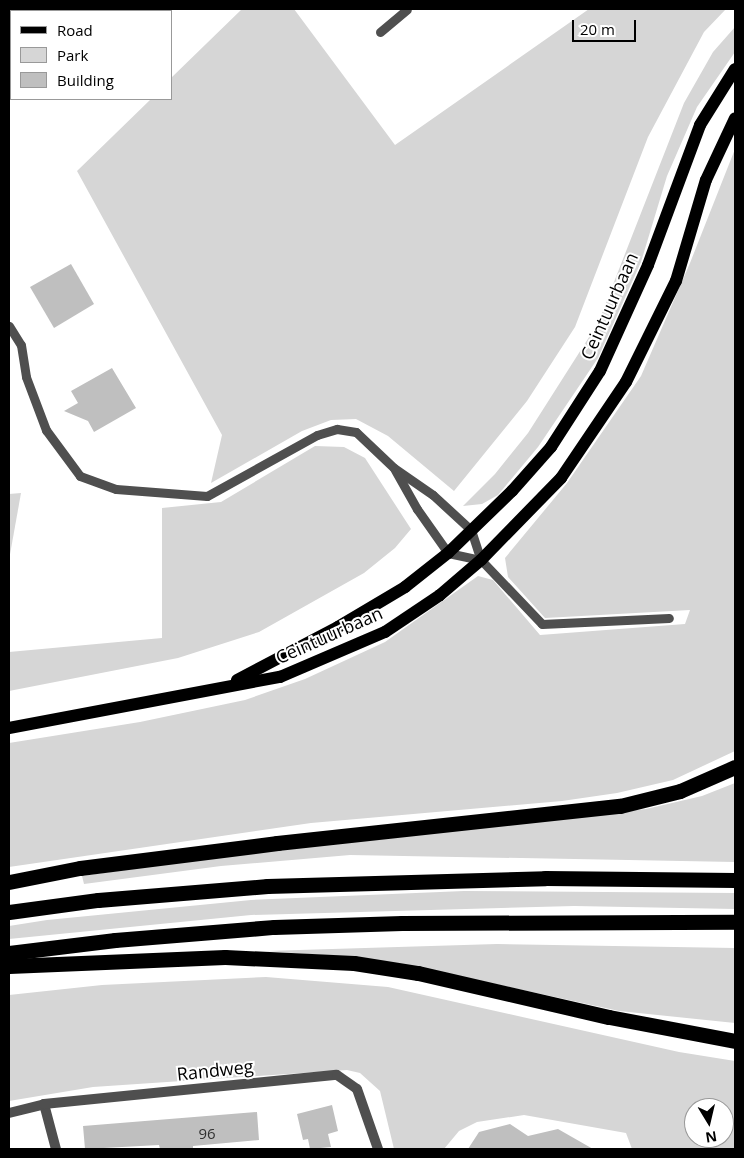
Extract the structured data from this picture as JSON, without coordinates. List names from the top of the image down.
{
  "streets": {
    "main road": ["Ceintuurbaan"],
    "street": ["Randweg"]
  },
  "house_numbers": ["96"],
  "legend": ["Road", "Park", "Building"],
  "scale_bar": "20 m",
  "north": "bottom"
}
